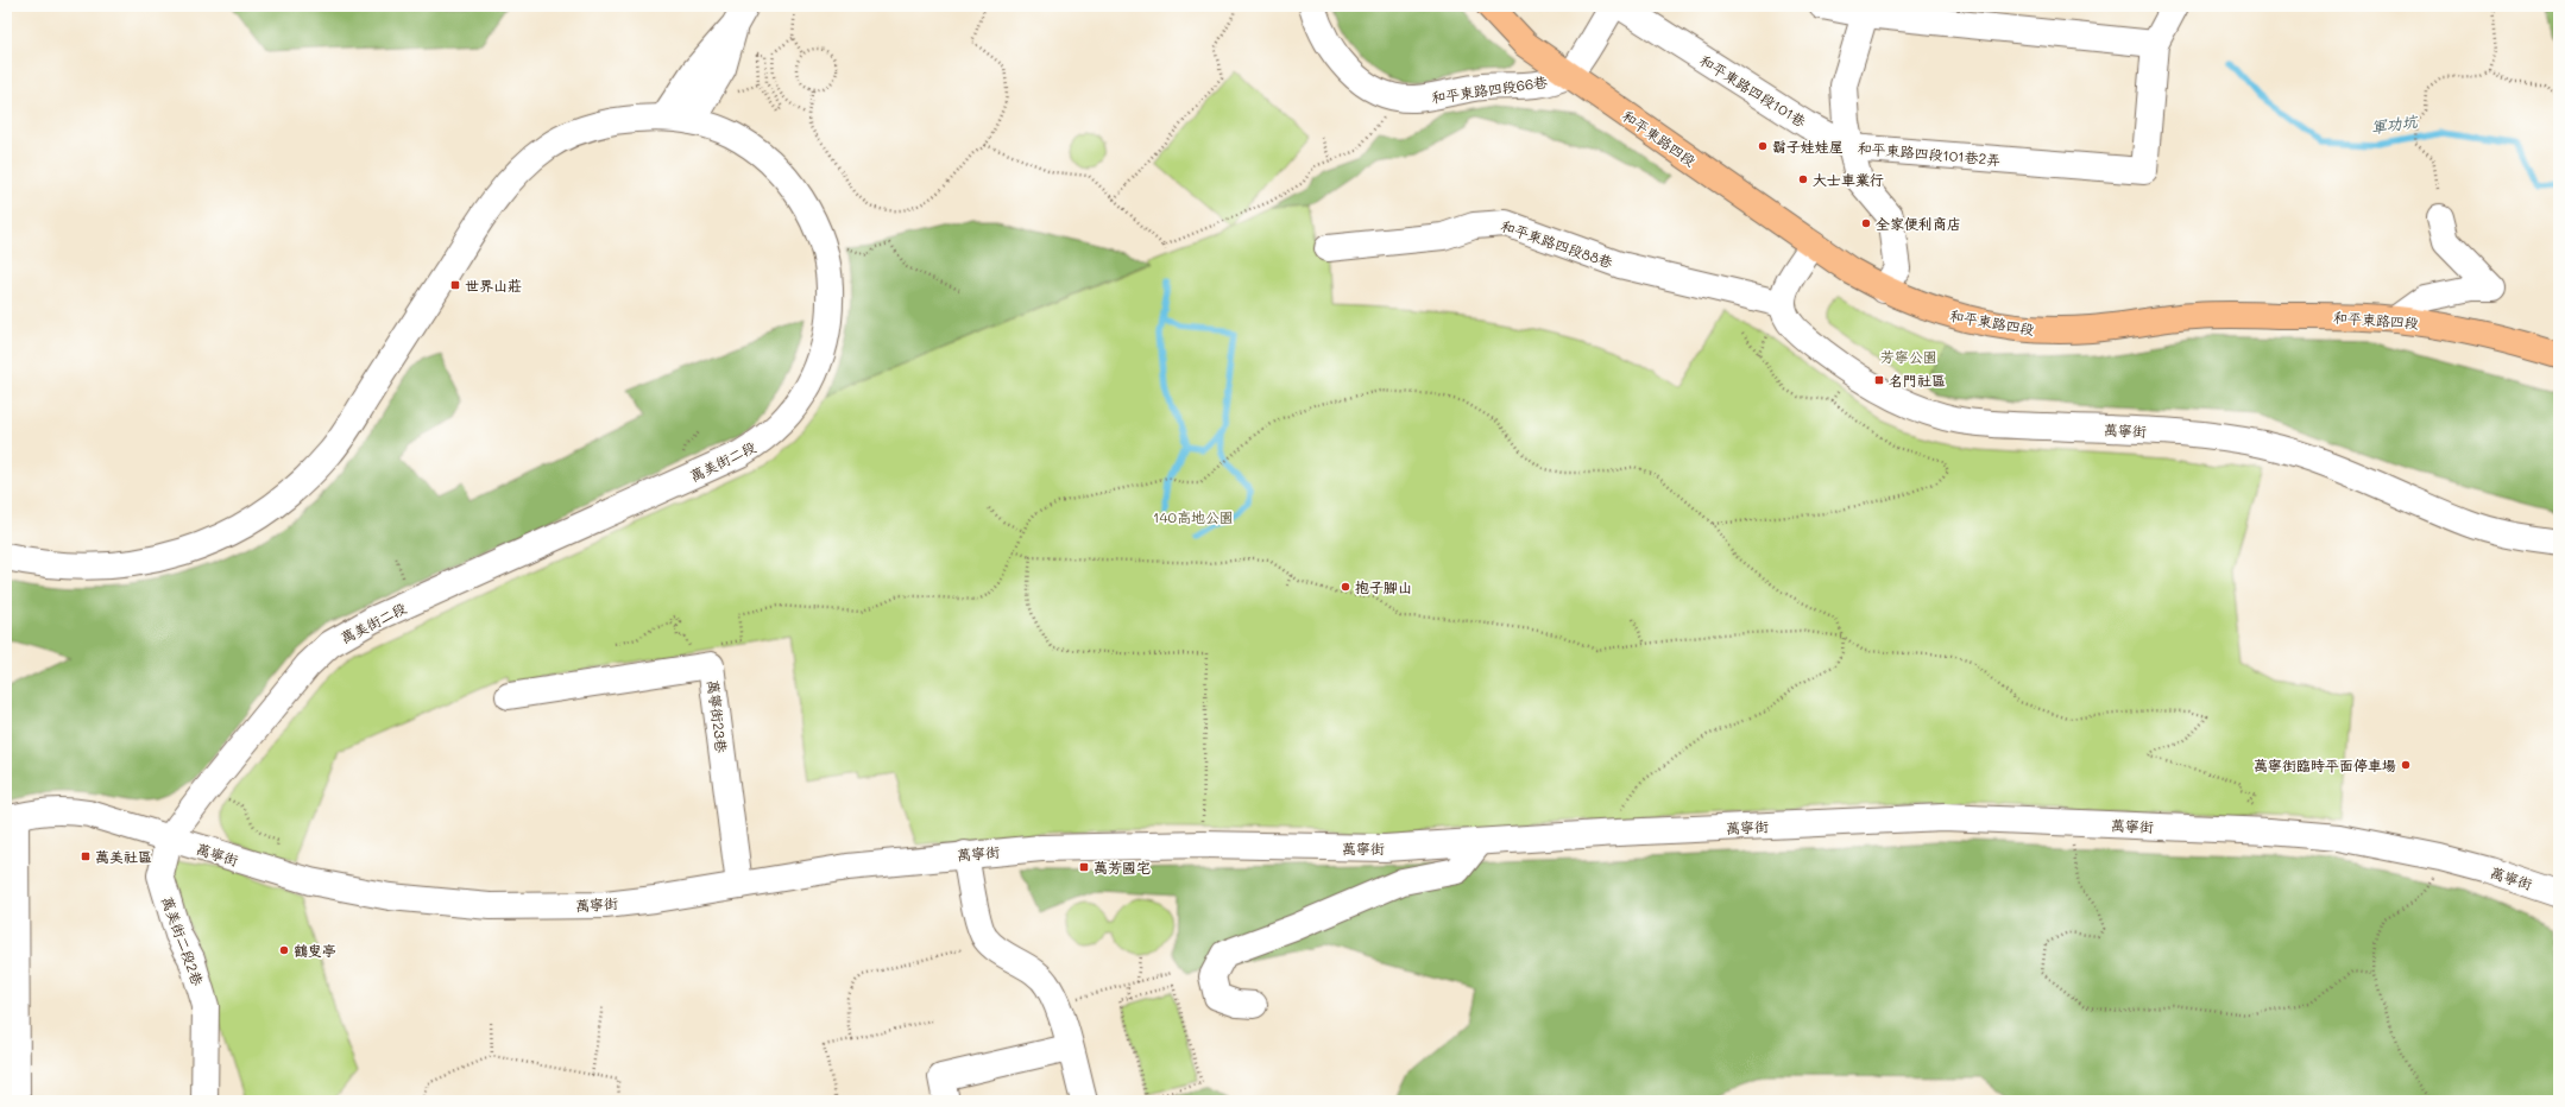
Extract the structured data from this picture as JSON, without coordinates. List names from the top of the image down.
{
  "streets": {
    "main road": ["和平東路四段"],
    "street": [
      "和平東路四段66巷",
      "和平東路四段101巷",
      "和平東路四段101巷2弄",
      "和平東路四段88巷",
      "萬寧街",
      "萬美街二段",
      "萬寧街23巷",
      "萬美街二段2巷"
    ]
  },
  "crossings": [
    ["和平東路四段66巷", "和平東路四段"],
    ["和平東路四段101巷", "和平東路四段101巷2弄"],
    ["和平東路四段88巷", "萬寧街"],
    ["萬寧街", "萬美街二段"],
    ["萬寧街", "萬寧街23巷"],
    ["萬寧街", "萬美街二段2巷"],
    ["萬美街二段", "萬美街二段2巷"]
  ],
  "water": ["軍功坑"],
  "parks": ["芳寧公園", "140高地公園"],
  "places": {
    "other": [
      "鬍子娃娃屋",
      "大士車業行",
      "全家便利商店",
      "抱子腳山",
      "萬寧街臨時平面停車場",
      "鶴叟亭"
    ],
    "transit": [
      "世界山莊",
      "名門社區",
      "萬美社區",
      "萬芳國宅"
    ]
  }
}
